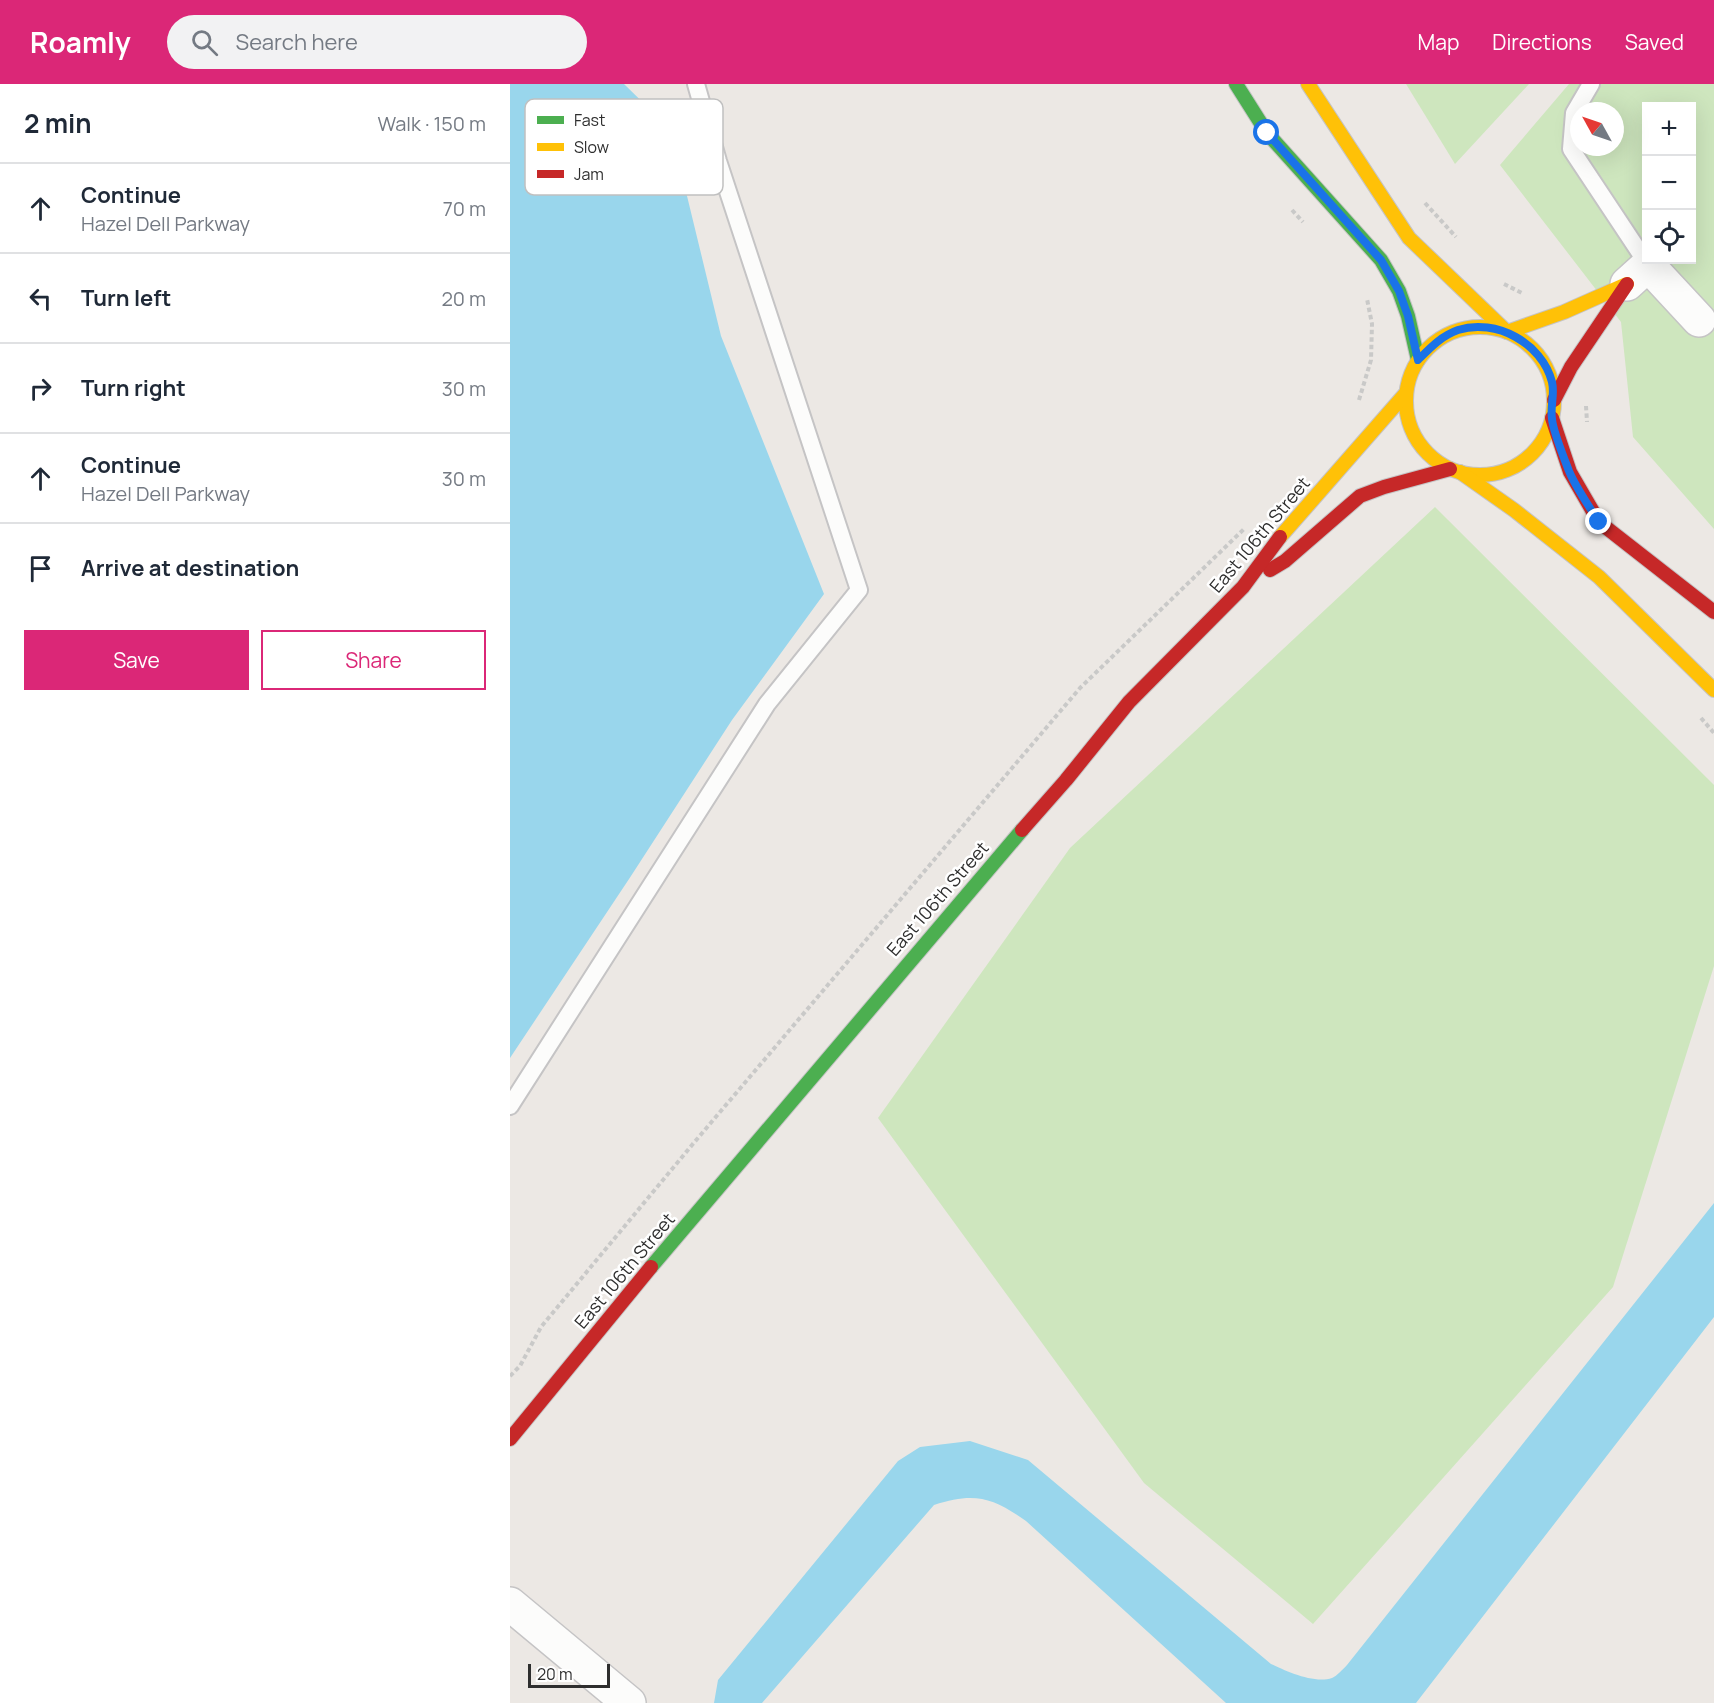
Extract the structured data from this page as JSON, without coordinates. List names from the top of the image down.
{
  "streets": {
    "street": ["East 106th Street"]
  },
  "legend": ["Fast", "Slow", "Jam"],
  "scale_bar": "20 m",
  "north": "top left",
  "page": {
    "header": "Roamly",
    "search": "Search here",
    "nav": ["Map", "Directions", "Saved"],
    "heading": ["2 min", "Walk · 150 m"],
    "map_buttons": ["+", "−"],
    "list": [
      ["Continue", "Hazel Dell Parkway", "70 m"],
      ["Turn left", "20 m"],
      ["Turn right", "30 m"],
      ["Continue", "Hazel Dell Parkway", "30 m"],
      "Arrive at destination"
    ],
    "buttons": ["Save", "Share"],
    "scale": "20 m"
  }
}
